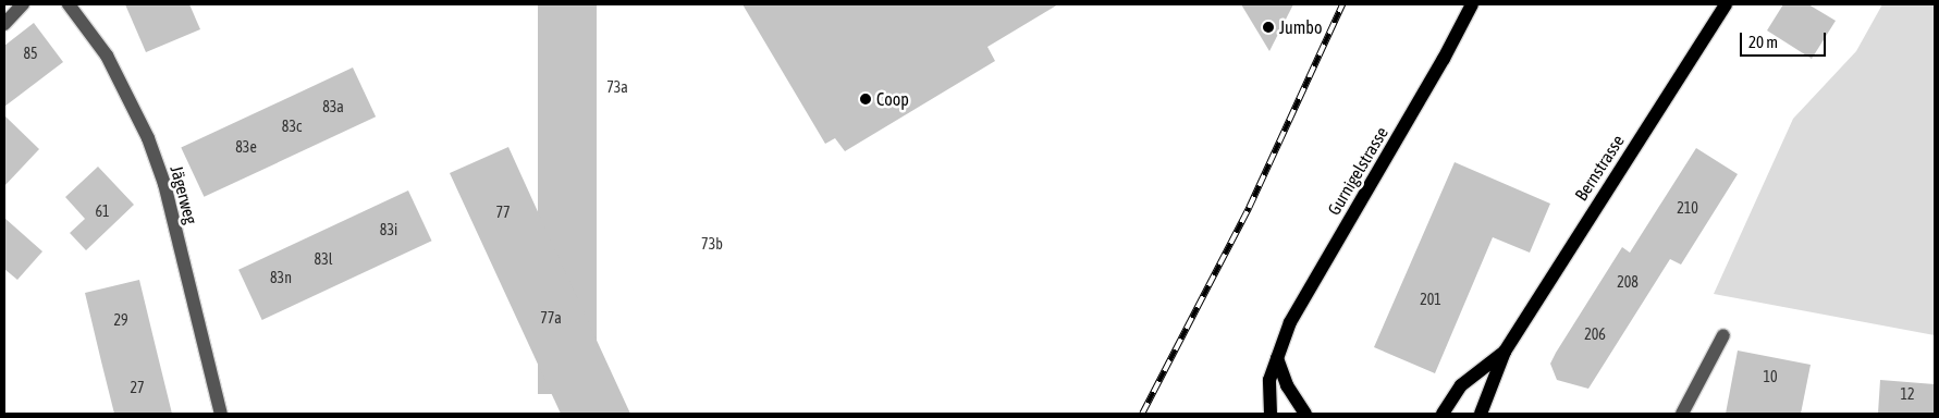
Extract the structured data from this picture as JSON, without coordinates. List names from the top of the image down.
{
  "streets": {
    "main road": ["Bernstrasse", "Gurnigelstrasse"],
    "street": ["Jägerweg"]
  },
  "places": ["Jumbo", "Coop"],
  "house_numbers": [
    "85",
    "73a",
    "83a",
    "83c",
    "83e",
    "210",
    "61",
    "77",
    "83i",
    "73b",
    "83l",
    "83n",
    "208",
    "201",
    "77a",
    "29",
    "206",
    "10",
    "27",
    "12"
  ],
  "scale_bar": "20 m"
}
